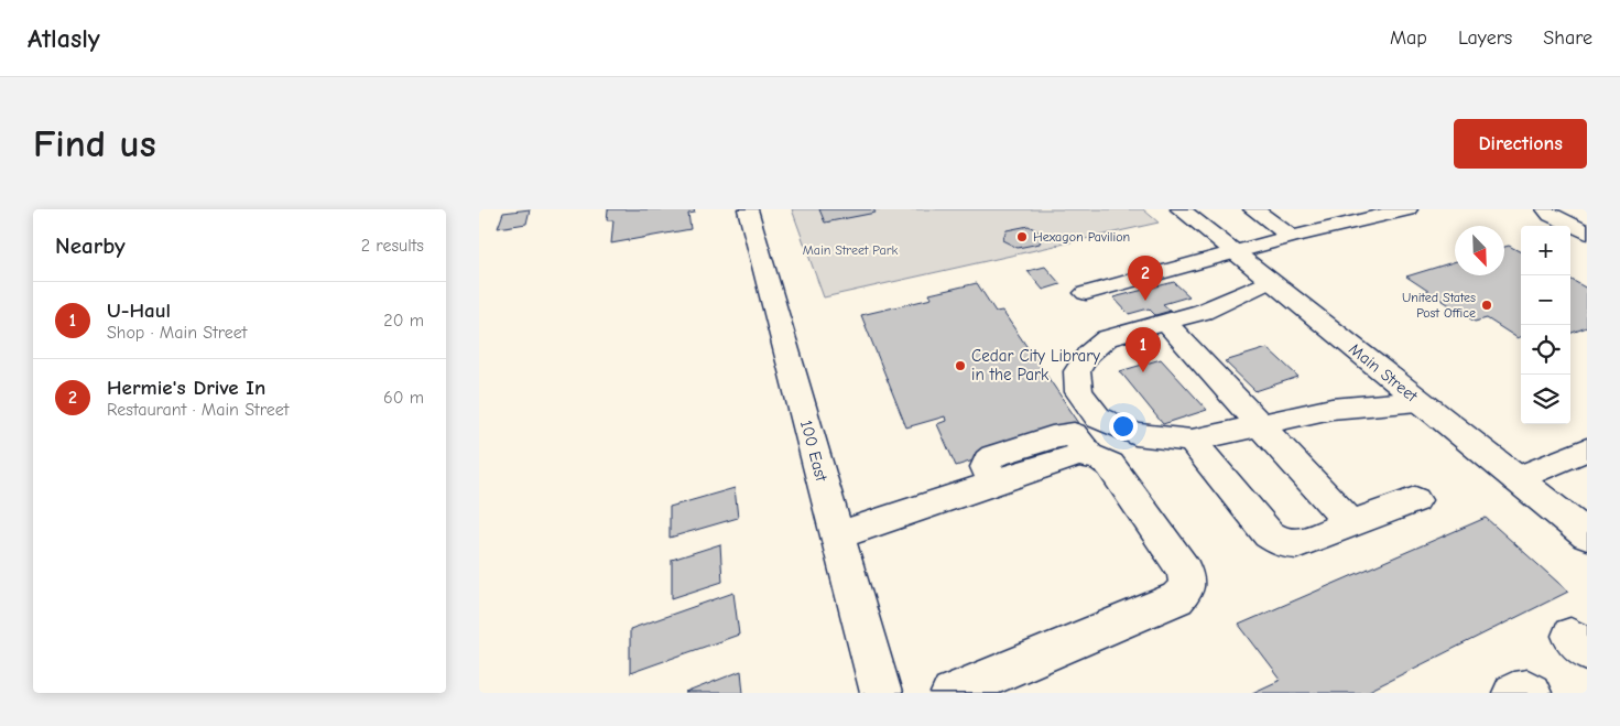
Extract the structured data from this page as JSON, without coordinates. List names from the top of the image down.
{
  "streets": {
    "street": ["Main Street", "100 East"]
  },
  "parks": ["Main Street Park"],
  "places": ["Hexagon Pavilion", "United States Post Office", "Cedar City Library in the Park"],
  "north": "bottom right",
  "page": {
    "header": "Atlasly",
    "nav": ["Map", "Layers", "Share"],
    "buttons": "Directions",
    "title": "Find us",
    "heading": ["Nearby", "2 results"],
    "map_buttons": ["+", "−"],
    "pins": ["2", "1"],
    "list": [
      {
        "mark": "1",
        "name": "U-Haul",
        "note": "Shop · Main Street",
        "value": "20 m"
      },
      {
        "mark": "2",
        "name": "Hermie's Drive In",
        "note": "Restaurant · Main Street",
        "value": "60 m"
      }
    ]
  }
}
